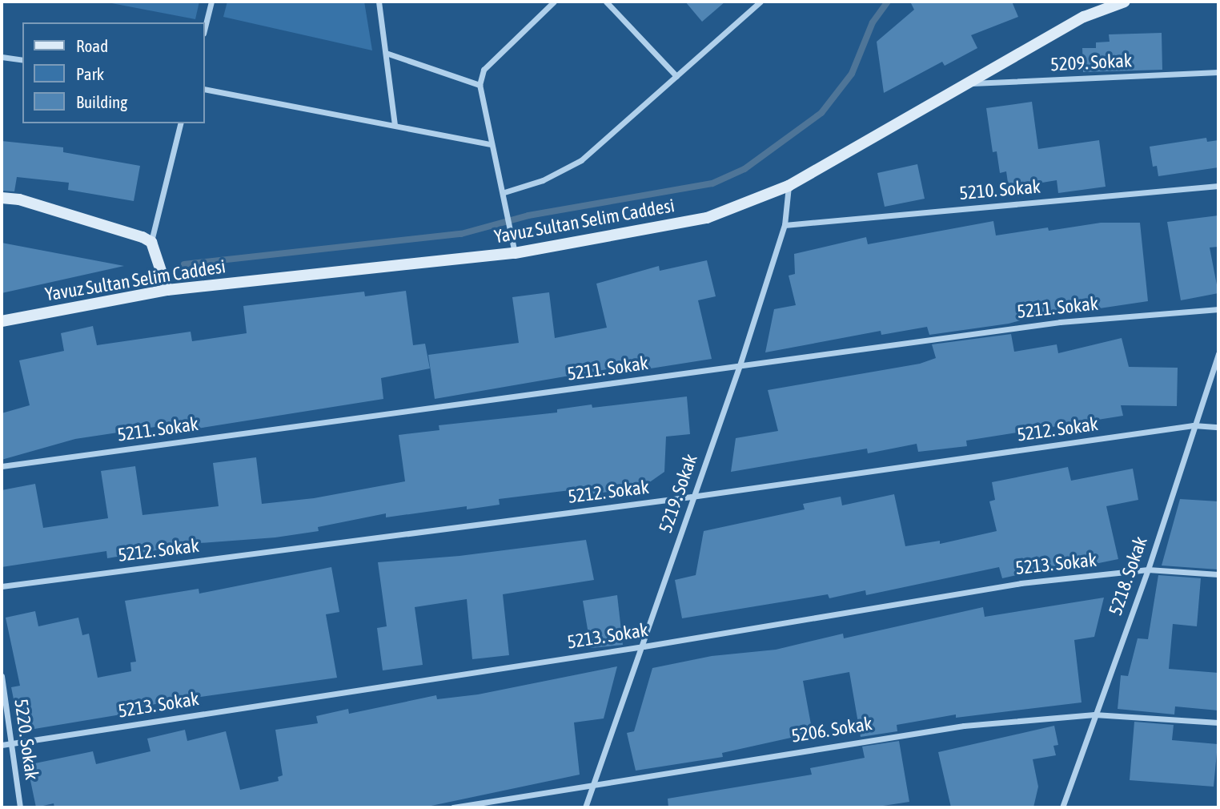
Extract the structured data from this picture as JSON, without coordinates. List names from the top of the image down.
{
  "streets": {
    "street": [
      "5209. Sokak",
      "5210. Sokak",
      "Yavuz Sultan Selim Caddesi",
      "5211. Sokak",
      "5212. Sokak",
      "5219. Sokak",
      "5213. Sokak",
      "5218. Sokak",
      "5206. Sokak",
      "5220. Sokak"
    ]
  },
  "crossings": [
    ["5209. Sokak", "Yavuz Sultan Selim Caddesi"],
    ["5210. Sokak", "5219. Sokak"],
    ["Yavuz Sultan Selim Caddesi", "5219. Sokak"],
    ["5211. Sokak", "5219. Sokak"],
    ["5212. Sokak", "5219. Sokak"],
    ["5212. Sokak", "5218. Sokak"],
    ["5219. Sokak", "5213. Sokak"],
    ["5219. Sokak", "5206. Sokak"],
    ["5213. Sokak", "5218. Sokak"],
    ["5213. Sokak", "5220. Sokak"],
    ["5218. Sokak", "5206. Sokak"]
  ],
  "legend": ["Road", "Park", "Building"]
}
